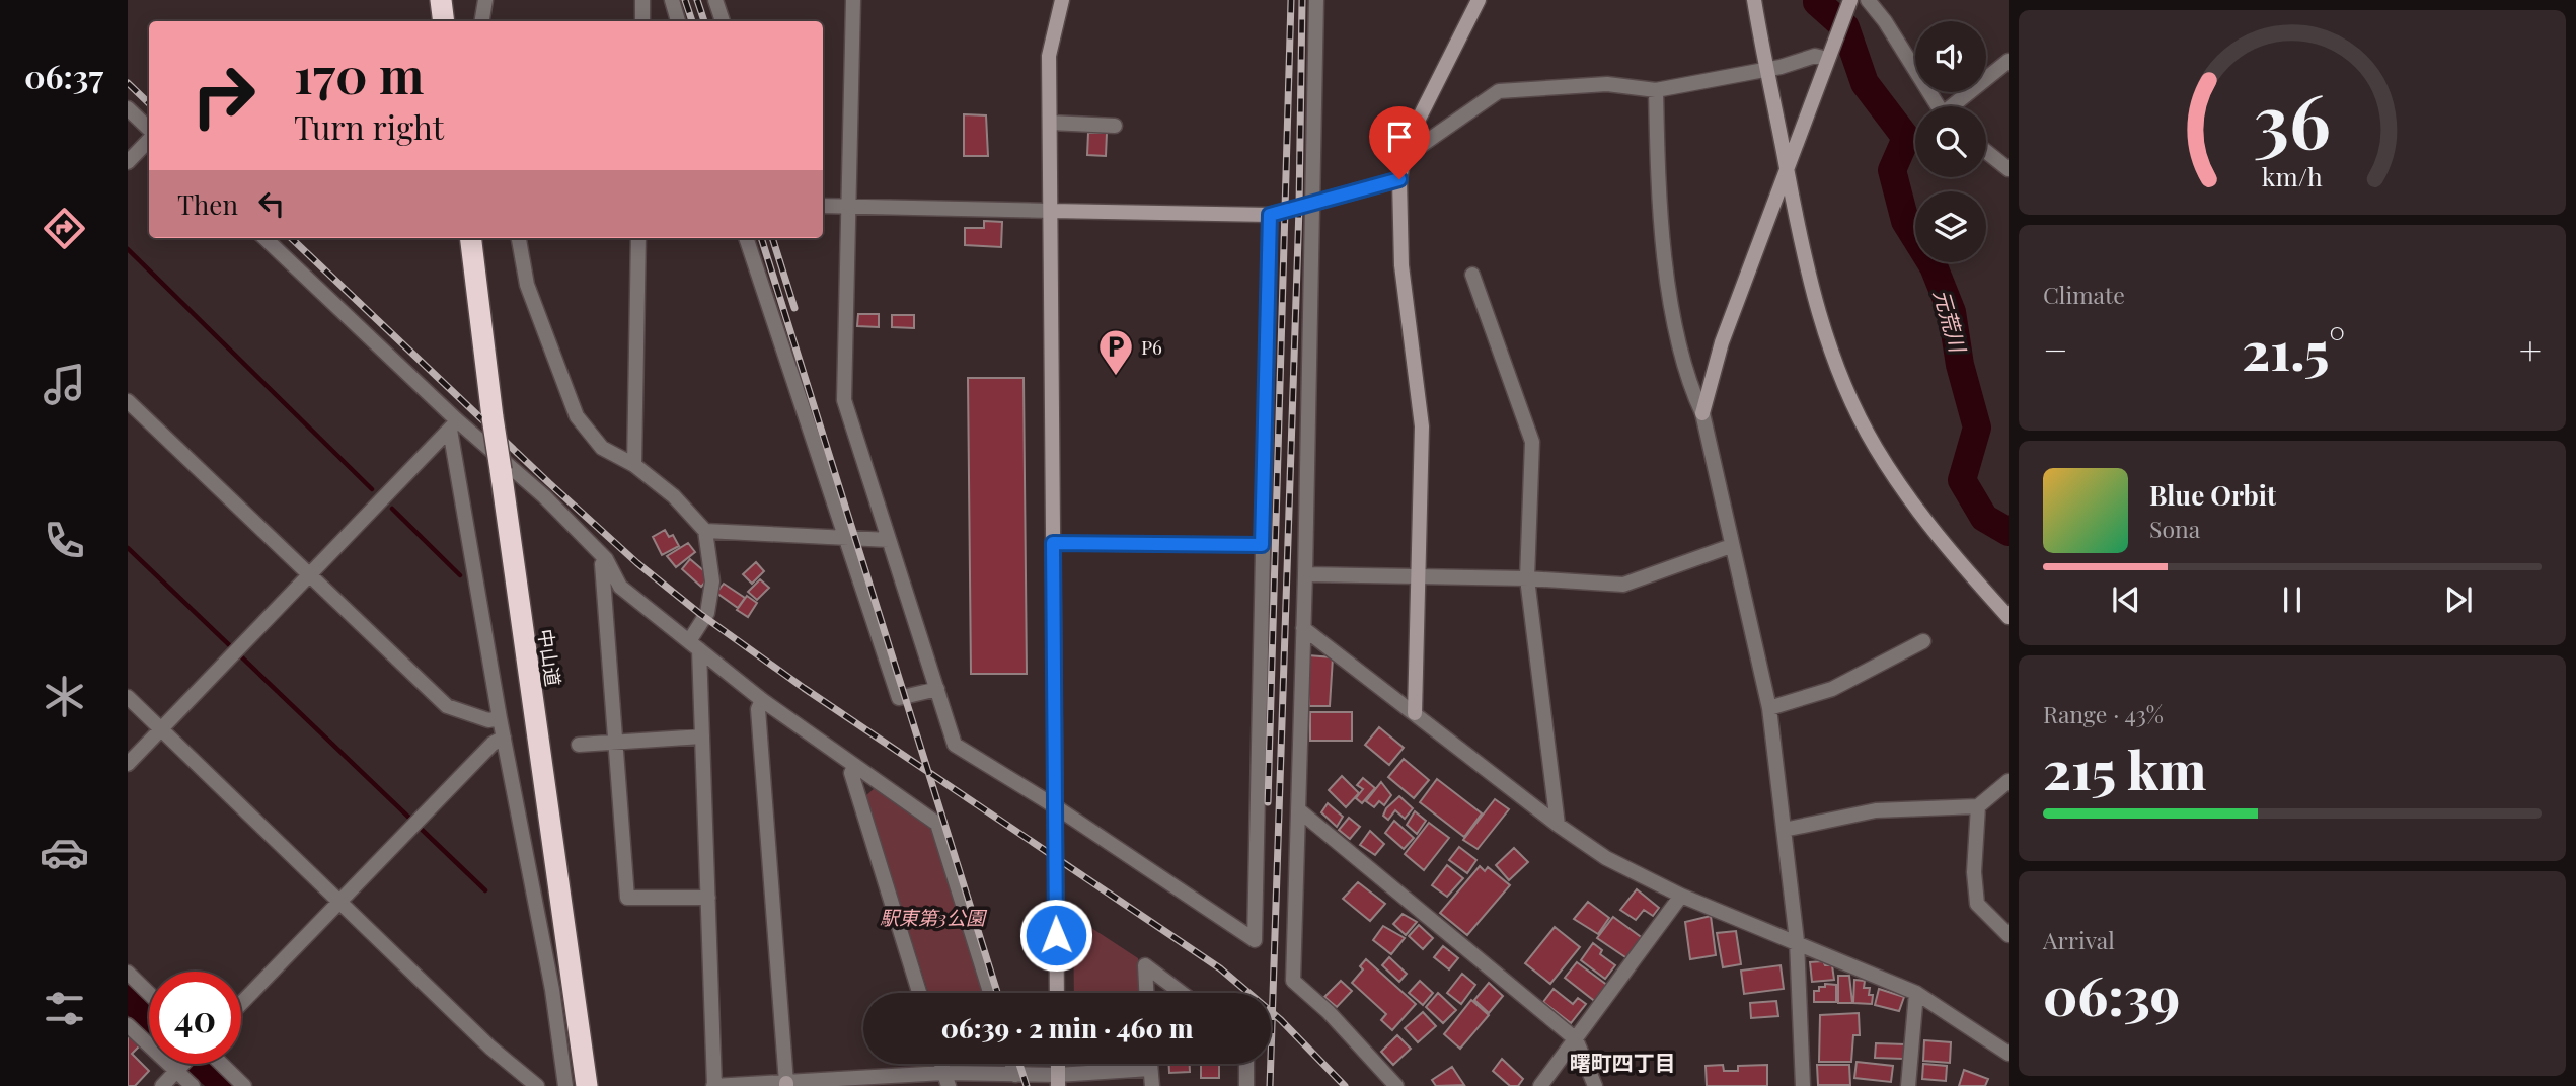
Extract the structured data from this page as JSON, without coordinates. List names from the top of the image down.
{
  "streets": {
    "highway": ["中山道"]
  },
  "districts": ["曙町四丁目"],
  "water": ["元荒川"],
  "parks": ["駅東第3公園"],
  "places": {
    "parking": ["P6"]
  },
  "page": {
    "tabs": "06:37",
    "turn": ["170 m", "Turn right"],
    "then": "Then",
    "tile": [
      "Climate",
      ["Range · 43%", "215 km"],
      ["Arrival", "06:39"]
    ],
    "heat": ["−", "21.5°", "+"],
    "song": ["Blue Orbit", "Sona"],
    "limit": "40",
    "trip": "06:39 · 2 min · 460 m",
    "gauge": ["36", "km/h"]
  }
}
